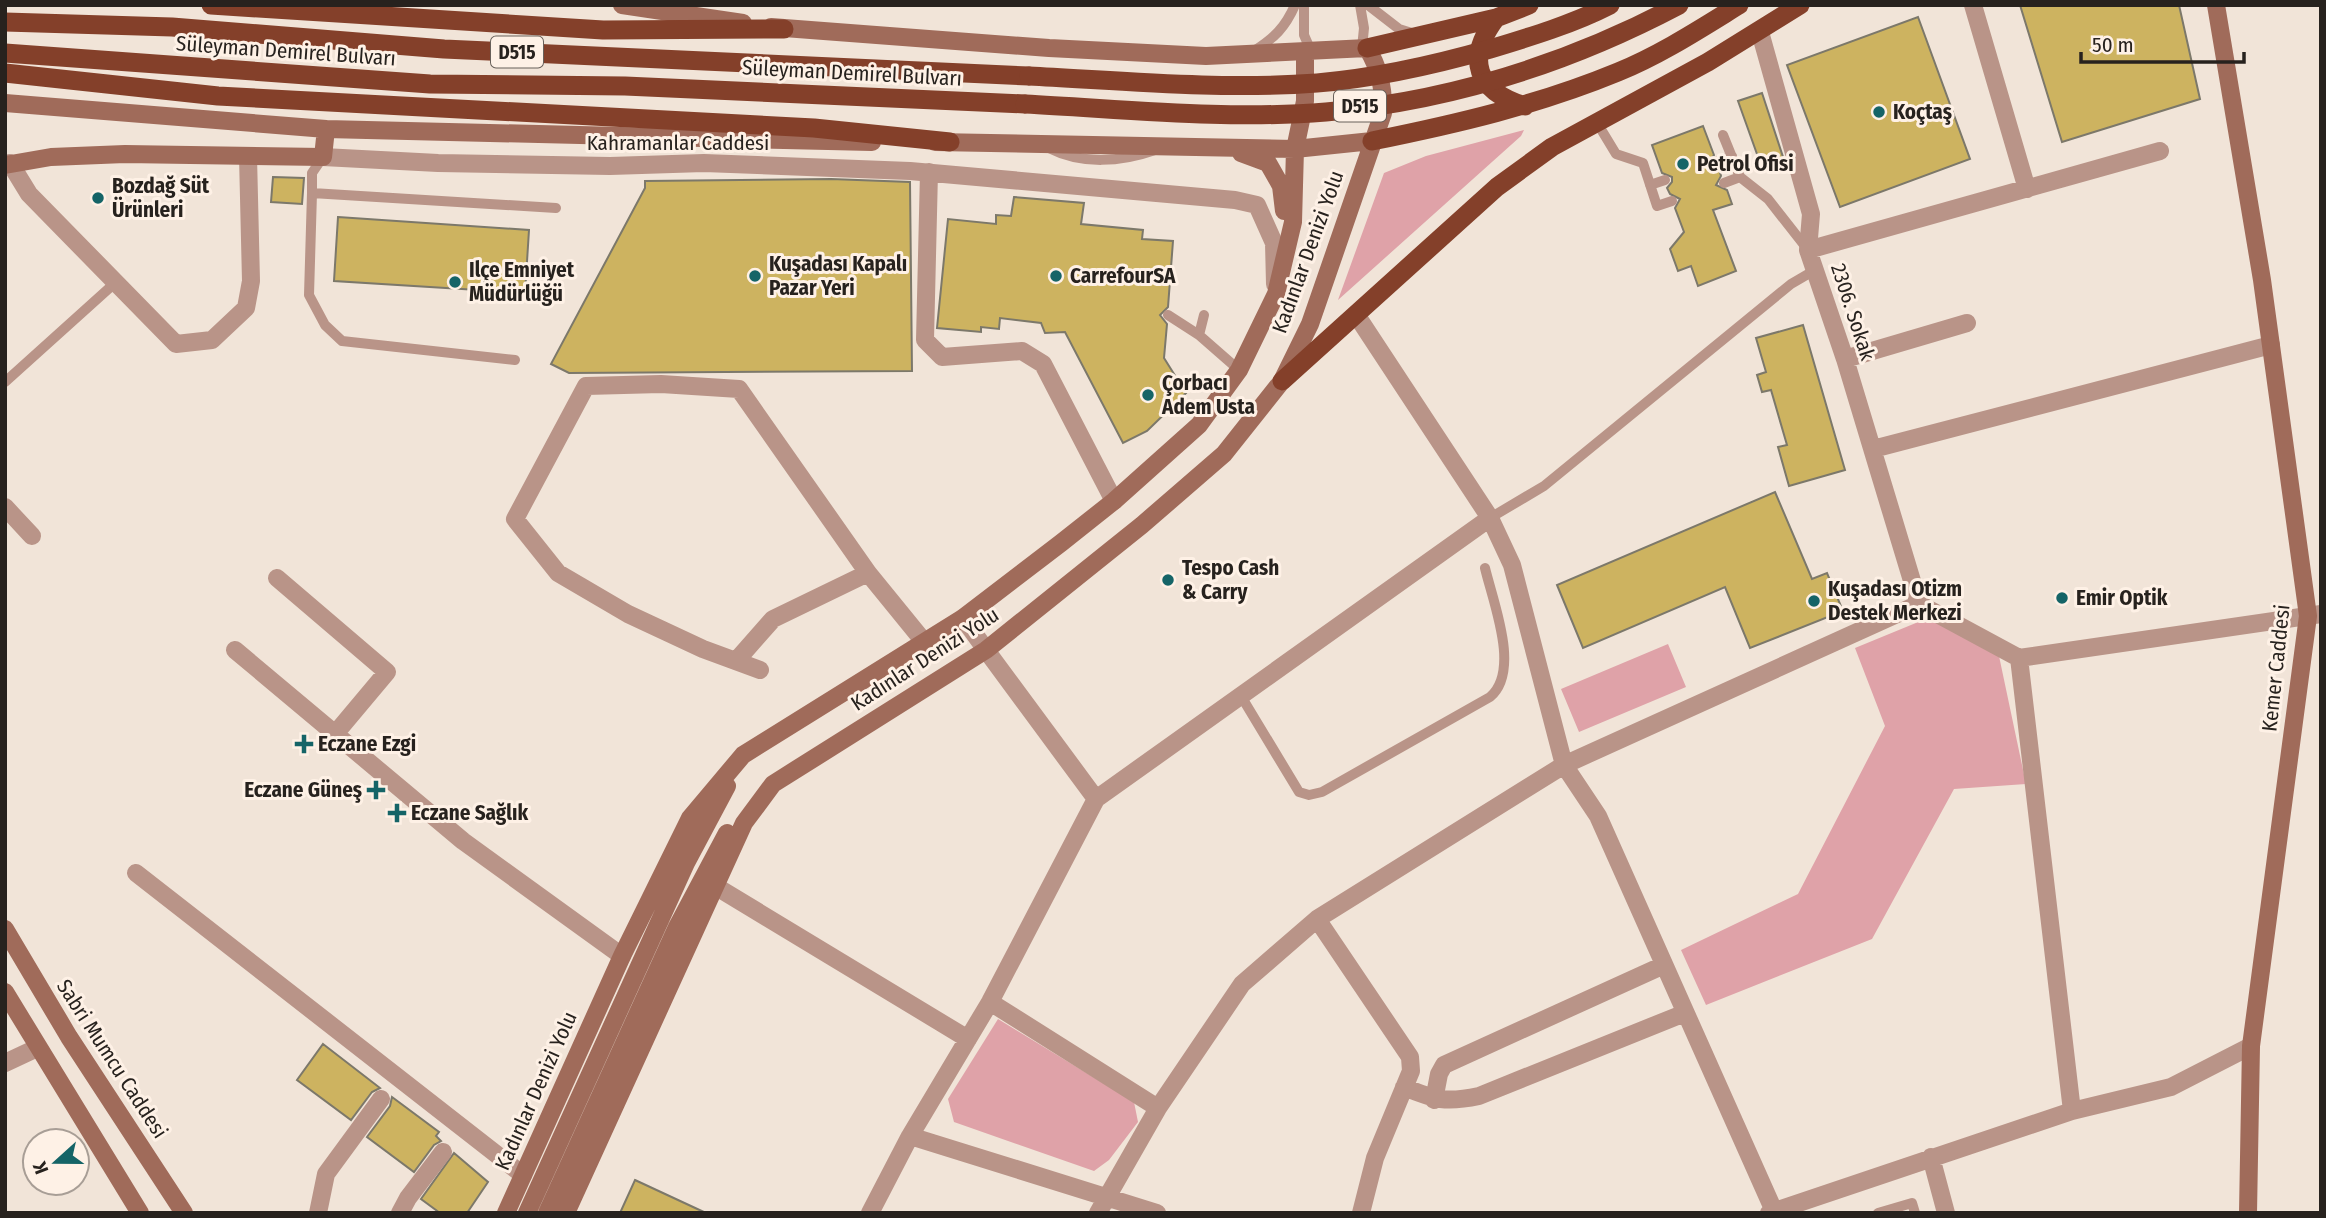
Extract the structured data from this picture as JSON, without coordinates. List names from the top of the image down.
{
  "streets": {
    "highway": ["Süleyman Demirel Bulvarı", "D515"],
    "main road": [
      "Kahramanlar Caddesi",
      "Kadınlar Denizi Yolu",
      "Kemer Caddesi",
      "Sabri Mumcu Caddesi"
    ],
    "street": ["2306. Sokak"]
  },
  "crossings": [
    ["Kahramanlar Caddesi", "Kadınlar Denizi Yolu"]
  ],
  "places": {
    "other": [
      "Koçtaş",
      "Petrol Ofisi",
      "Bozdağ Süt Ürünleri",
      "Kuşadası Kapalı Pazar Yeri",
      "CarrefourSA",
      "Ilçe Emniyet Müdürlüğü",
      "Çorbacı Adem Usta",
      "Tespo Cash & Carry",
      "Emir Optik",
      "Kuşadası Otizm Destek Merkezi"
    ],
    "health": ["Eczane Ezgi", "Eczane Güneş", "Eczane Sağlık"]
  },
  "scale_bar": "50 m",
  "north": "left"
}
